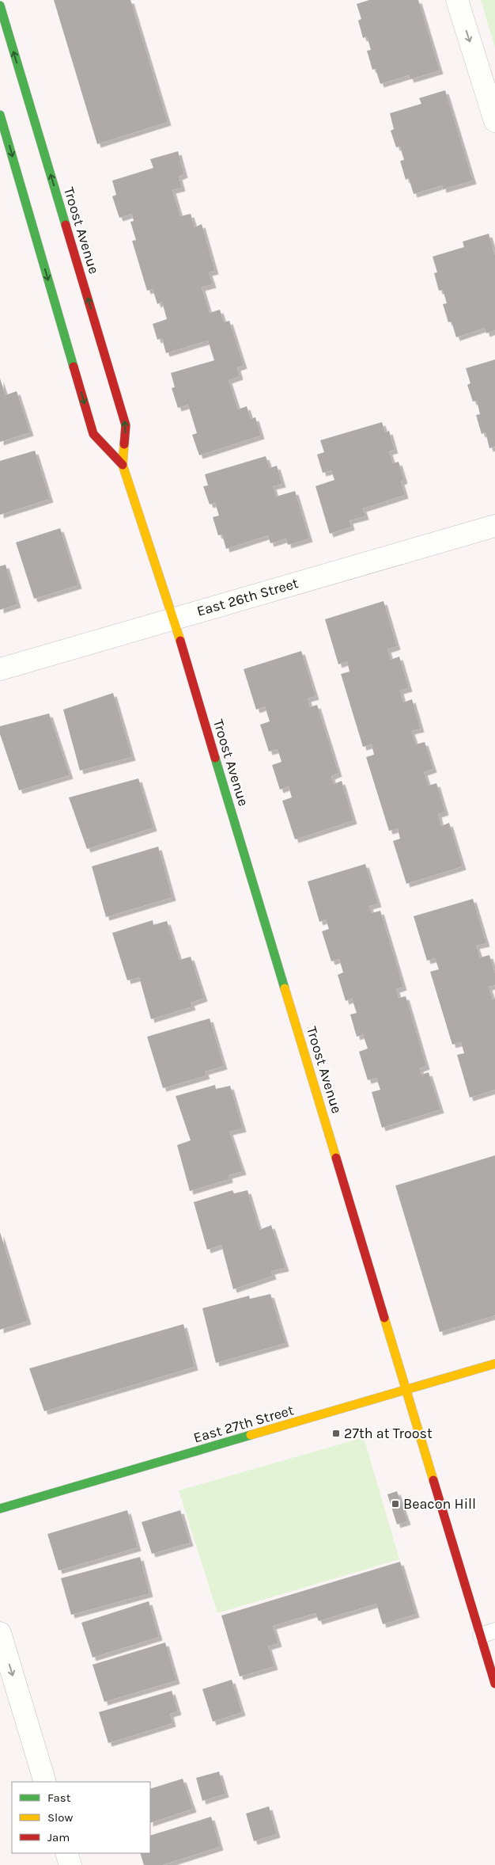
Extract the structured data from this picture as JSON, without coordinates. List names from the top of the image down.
{
  "streets": {
    "main road": ["Troost Avenue", "East 27th Street"],
    "street": ["East 26th Street"]
  },
  "crossings": [
    ["Troost Avenue", "East 26th Street"],
    ["Troost Avenue", "East 27th Street"]
  ],
  "places": {
    "transit": ["27th at Troost", "Beacon Hill"]
  },
  "legend": ["Fast", "Slow", "Jam"]
}
